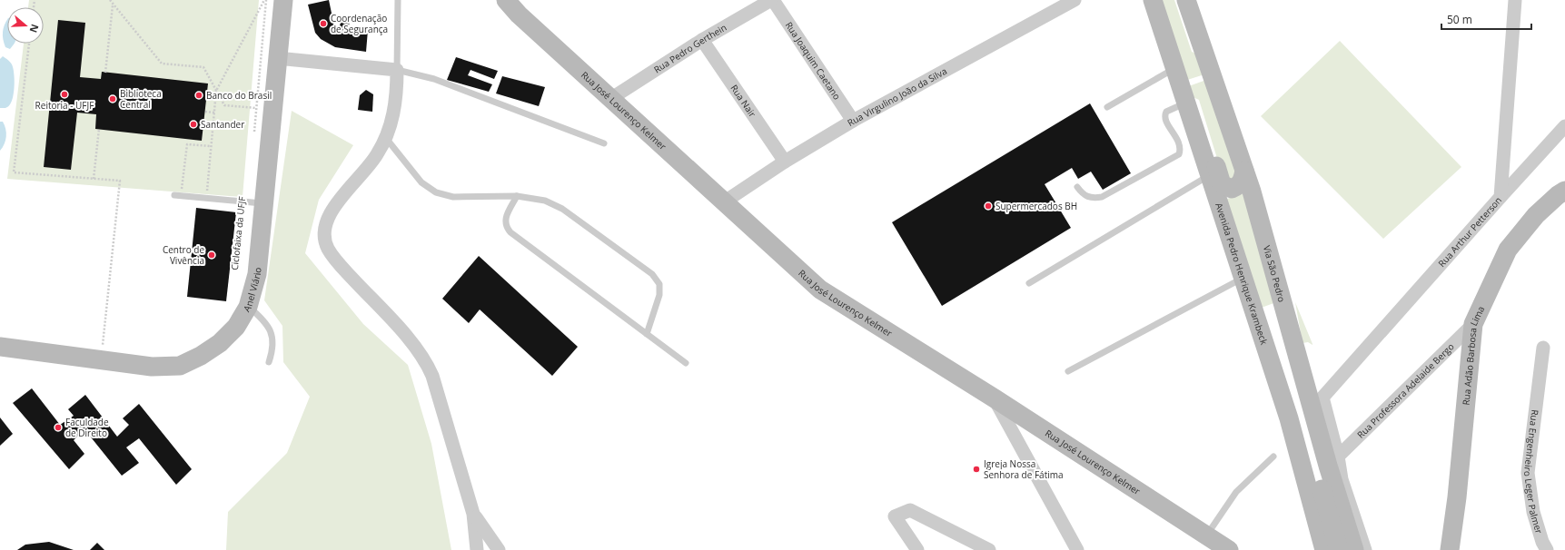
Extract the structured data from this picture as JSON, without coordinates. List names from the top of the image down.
{
  "streets": {
    "main road": [
      "Rua José Lourenço Kelmer",
      "Via São Pedro",
      "Avenida Pedro Henrique Krambeck",
      "Anel Viário",
      "Rua Adão Barbosa Lima"
    ],
    "street": [
      "Rua Pedro Gerthein",
      "Rua Joaquim Caetano",
      "Rua Virgulino João da Silva",
      "Rua Nair",
      "Rua Arthur Petterson",
      "Rua Professora Adelaide Bergo",
      "Rua Engenheiro Leger Palmer"
    ]
  },
  "crossings": [
    ["Rua Pedro Gerthein", "Rua Joaquim Caetano"],
    ["Rua Pedro Gerthein", "Rua Nair"],
    ["Rua Pedro Gerthein", "Rua José Lourenço Kelmer"],
    ["Rua Joaquim Caetano", "Rua Virgulino João da Silva"],
    ["Rua Virgulino João da Silva", "Rua Nair"],
    ["Rua Virgulino João da Silva", "Rua José Lourenço Kelmer"],
    ["Rua Adão Barbosa Lima", "Rua Professora Adelaide Bergo"]
  ],
  "places": [
    "Coordenação de Segurança",
    "Reitoria - UFJF",
    "Banco do Brasil",
    "Biblioteca Central",
    "Santander",
    "Supermercados BH",
    "Centro de Vivência",
    "Faculdade de Direito",
    "Igreja Nossa Senhora de Fátima"
  ],
  "scale_bar": "50 m",
  "north": "right"
}
